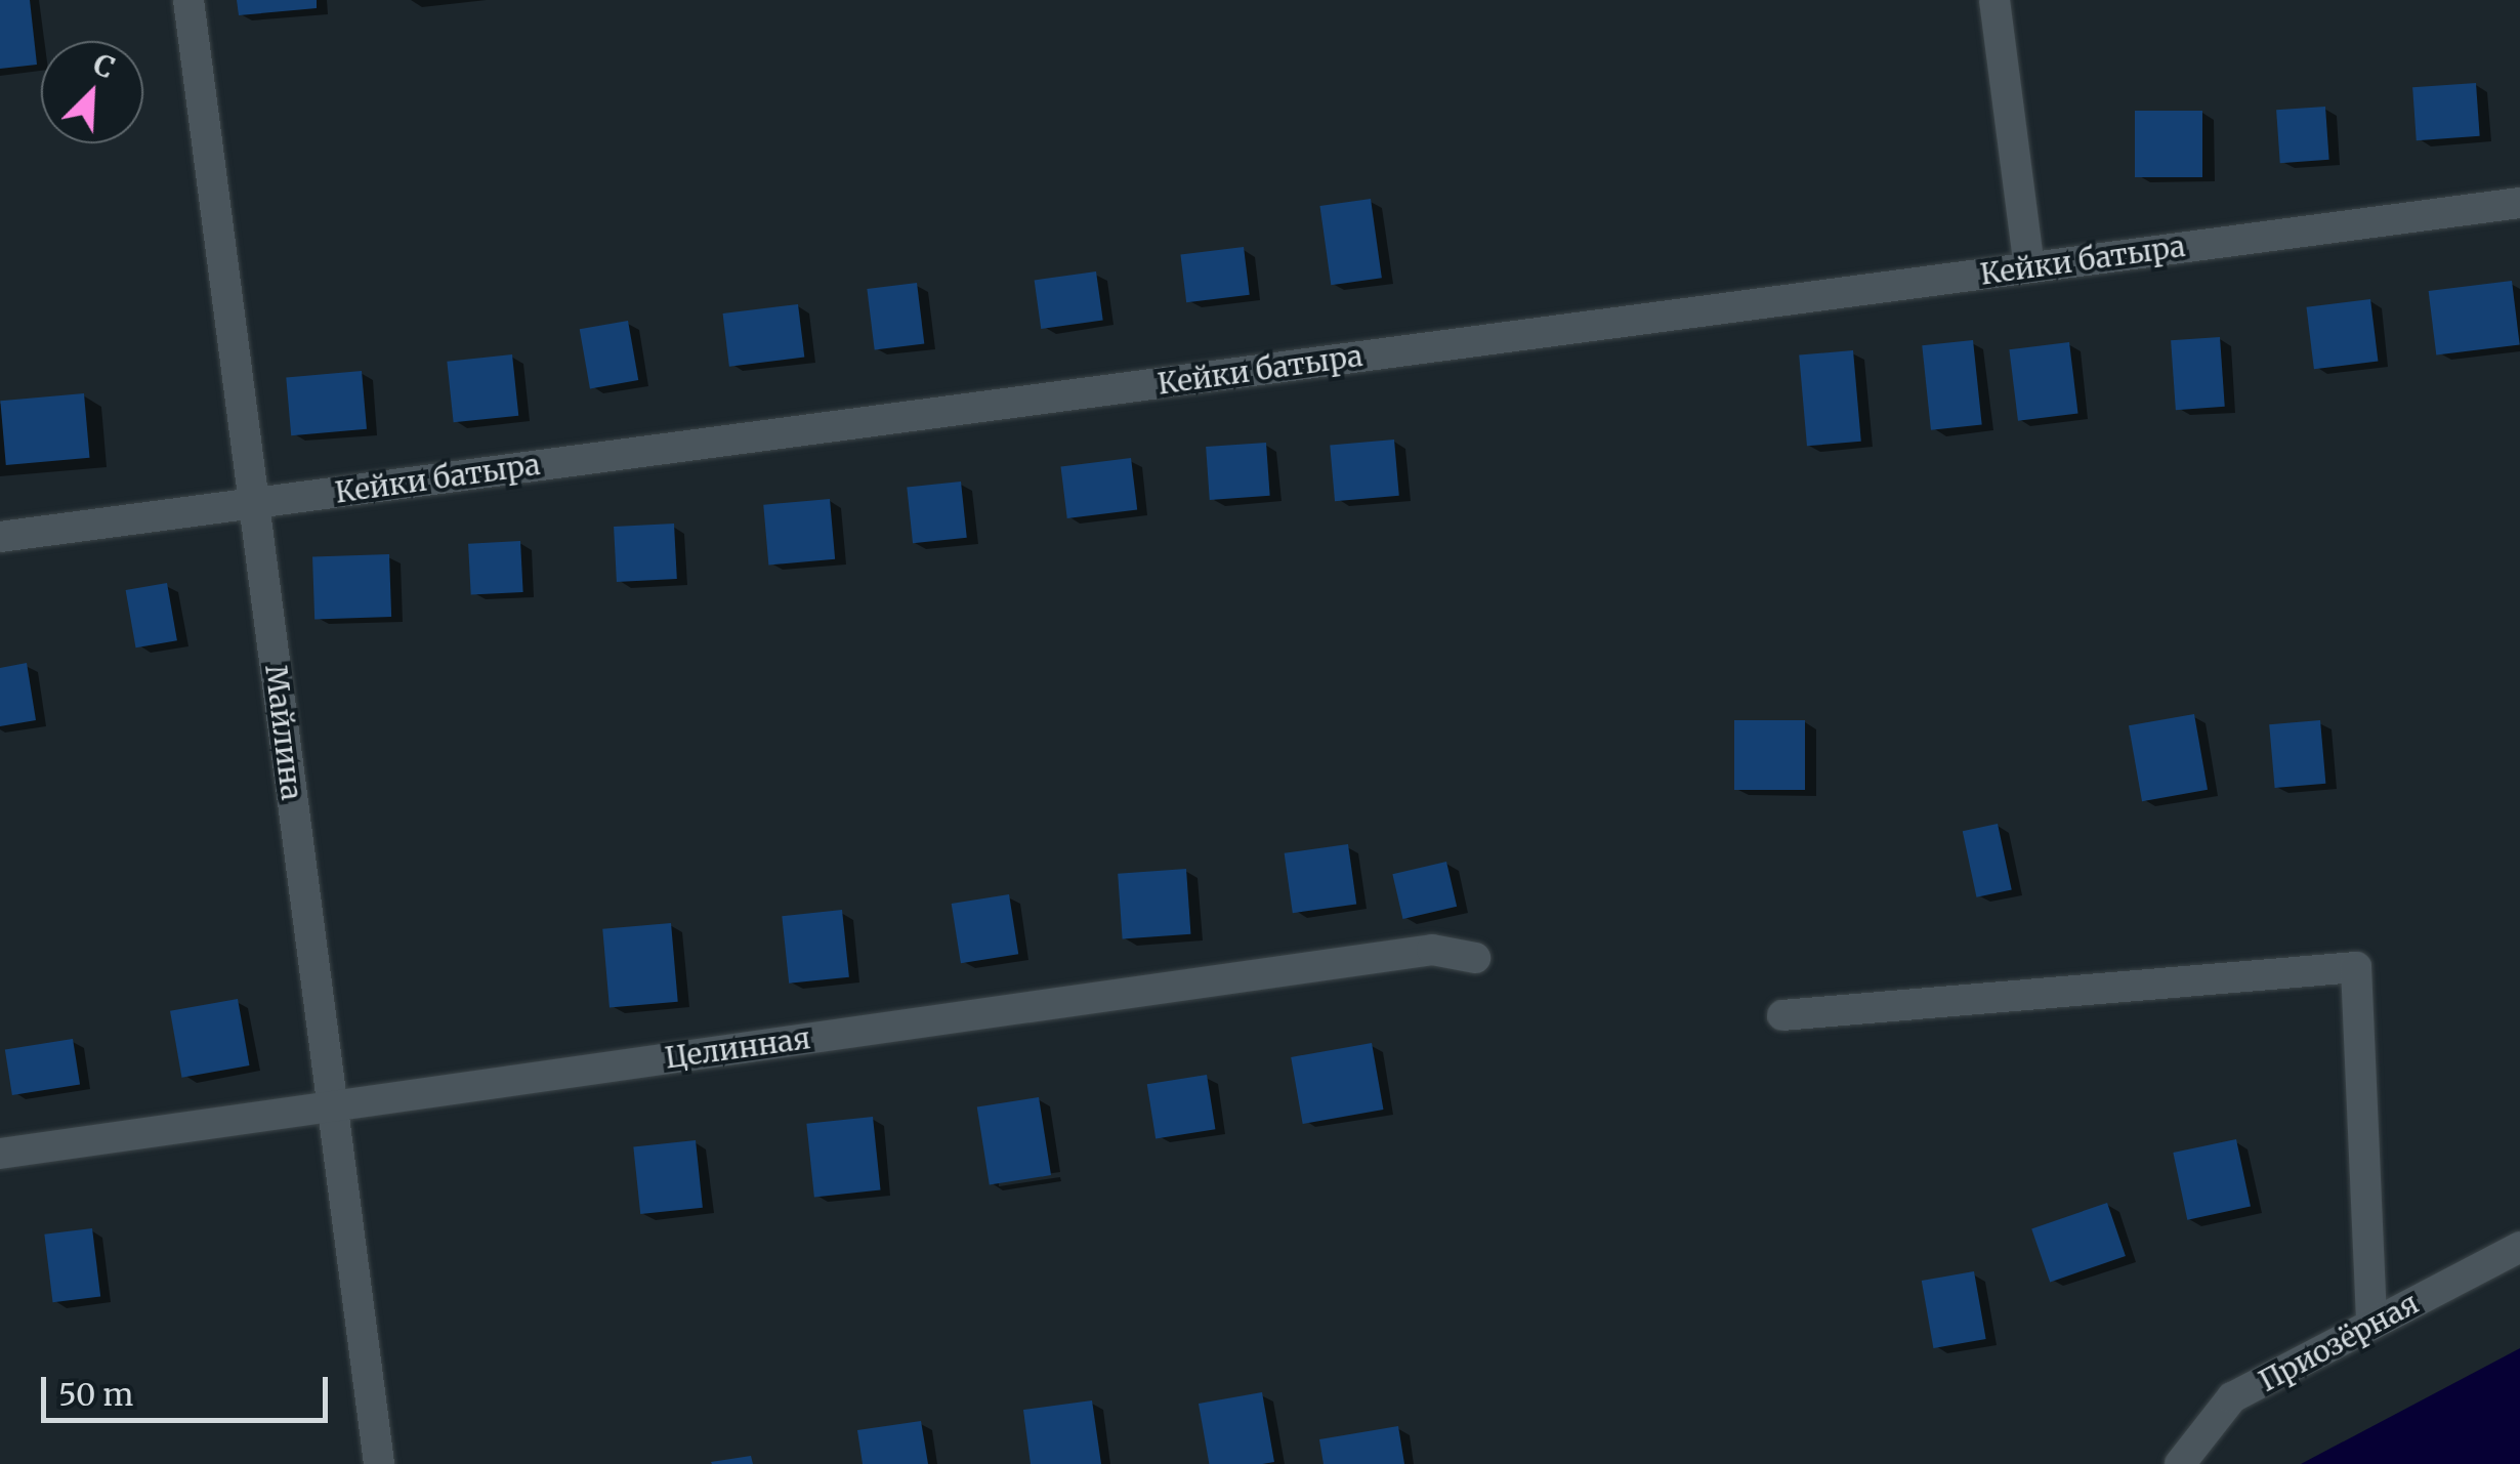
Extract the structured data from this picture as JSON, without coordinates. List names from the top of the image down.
{
  "streets": {
    "street": [
      "Кейки батыра",
      "Майлина",
      "Целинная",
      "Приозёрная"
    ]
  },
  "crossings": [
    ["Кейки батыра", "Майлина"],
    ["Майлина", "Целинная"]
  ],
  "scale_bar": "50 m",
  "north": "top right"
}
